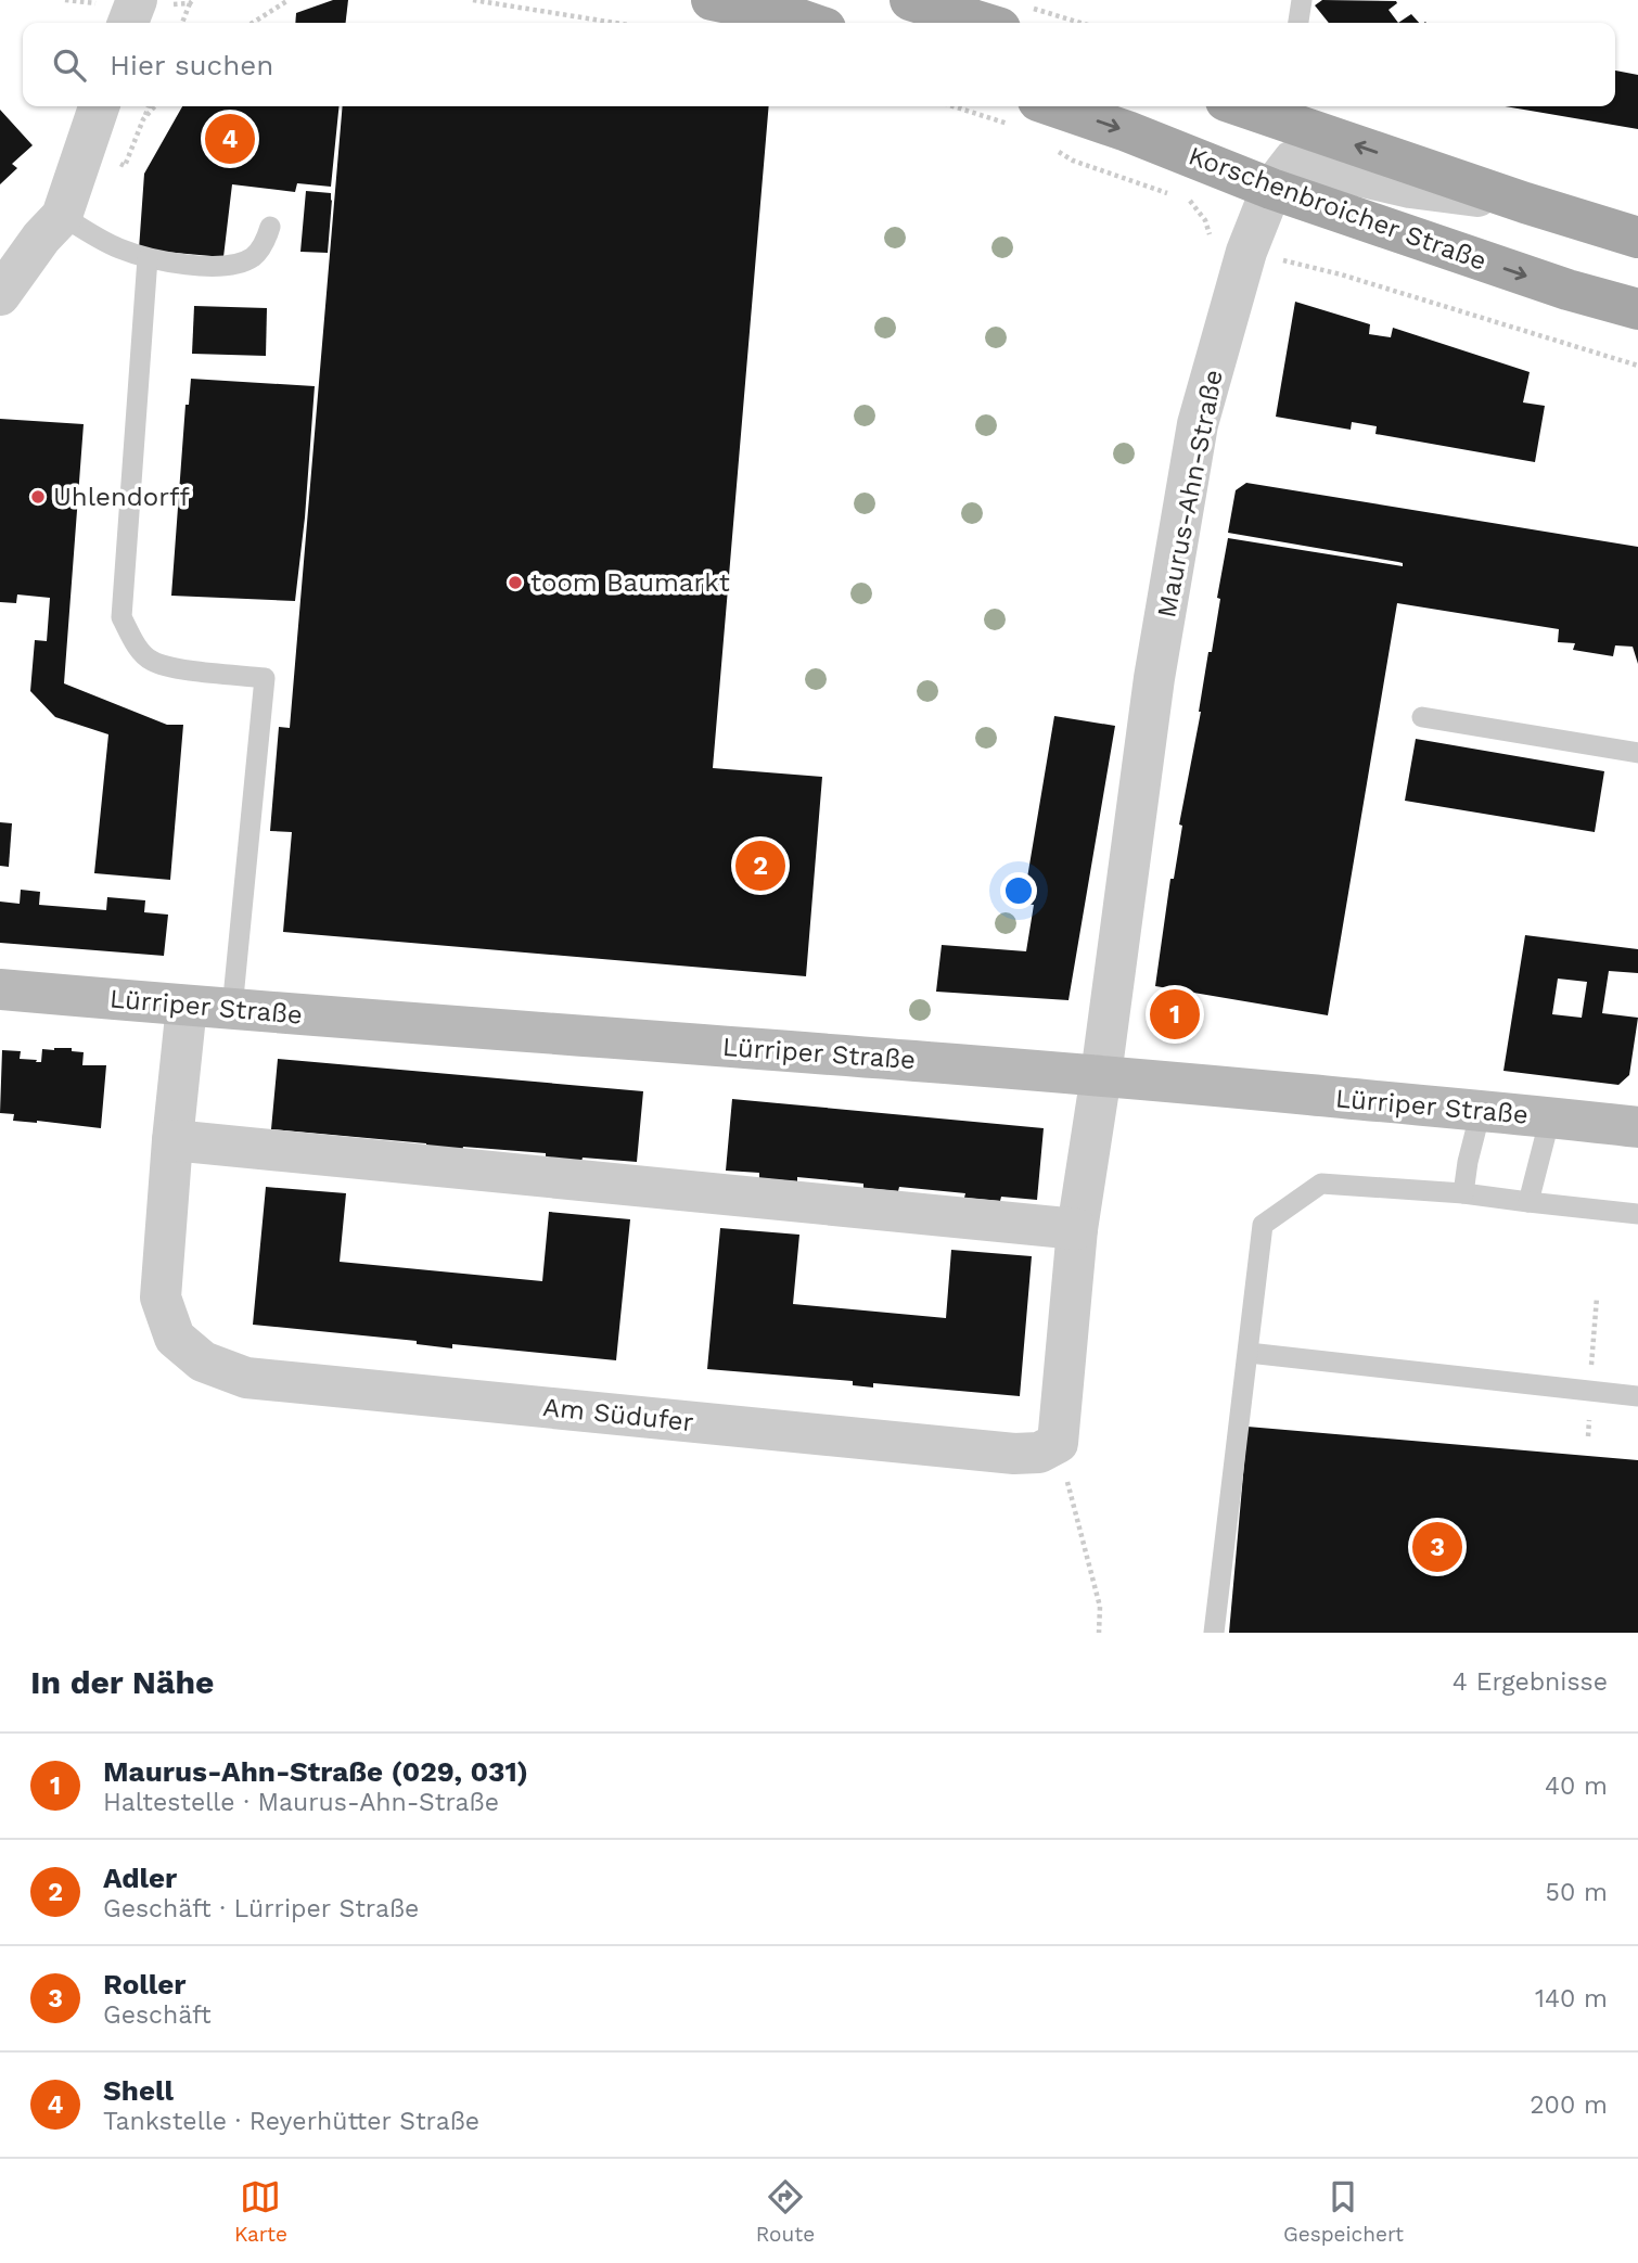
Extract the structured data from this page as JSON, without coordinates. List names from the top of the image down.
{
  "streets": {
    "main road": ["Korschenbroicher Straße"],
    "street": ["Maurus-Ahn-Straße", "Lürriper Straße", "Am Südufer"]
  },
  "crossings": [
    ["Korschenbroicher Straße", "Maurus-Ahn-Straße"],
    ["Maurus-Ahn-Straße", "Lürriper Straße"],
    ["Lürriper Straße", "Am Südufer"]
  ],
  "places": ["Uhlendorff", "toom Baumarkt"],
  "page": {
    "search": "Hier suchen",
    "pins": [
      "4",
      "2",
      "1",
      "3"
    ],
    "heading": ["In der Nähe", "4 Ergebnisse"],
    "list": [
      {
        "mark": "1",
        "name": "Maurus-Ahn-Straße (029, 031)",
        "note": "Haltestelle · Maurus-Ahn-Straße",
        "value": "40 m"
      },
      {
        "mark": "2",
        "name": "Adler",
        "note": "Geschäft · Lürriper Straße",
        "value": "50 m"
      },
      {
        "mark": "3",
        "name": "Roller",
        "note": "Geschäft",
        "value": "140 m"
      },
      {
        "mark": "4",
        "name": "Shell",
        "note": "Tankstelle · Reyerhütter Straße",
        "value": "200 m"
      }
    ],
    "nav": ["Karte", "Route", "Gespeichert"]
  }
}
